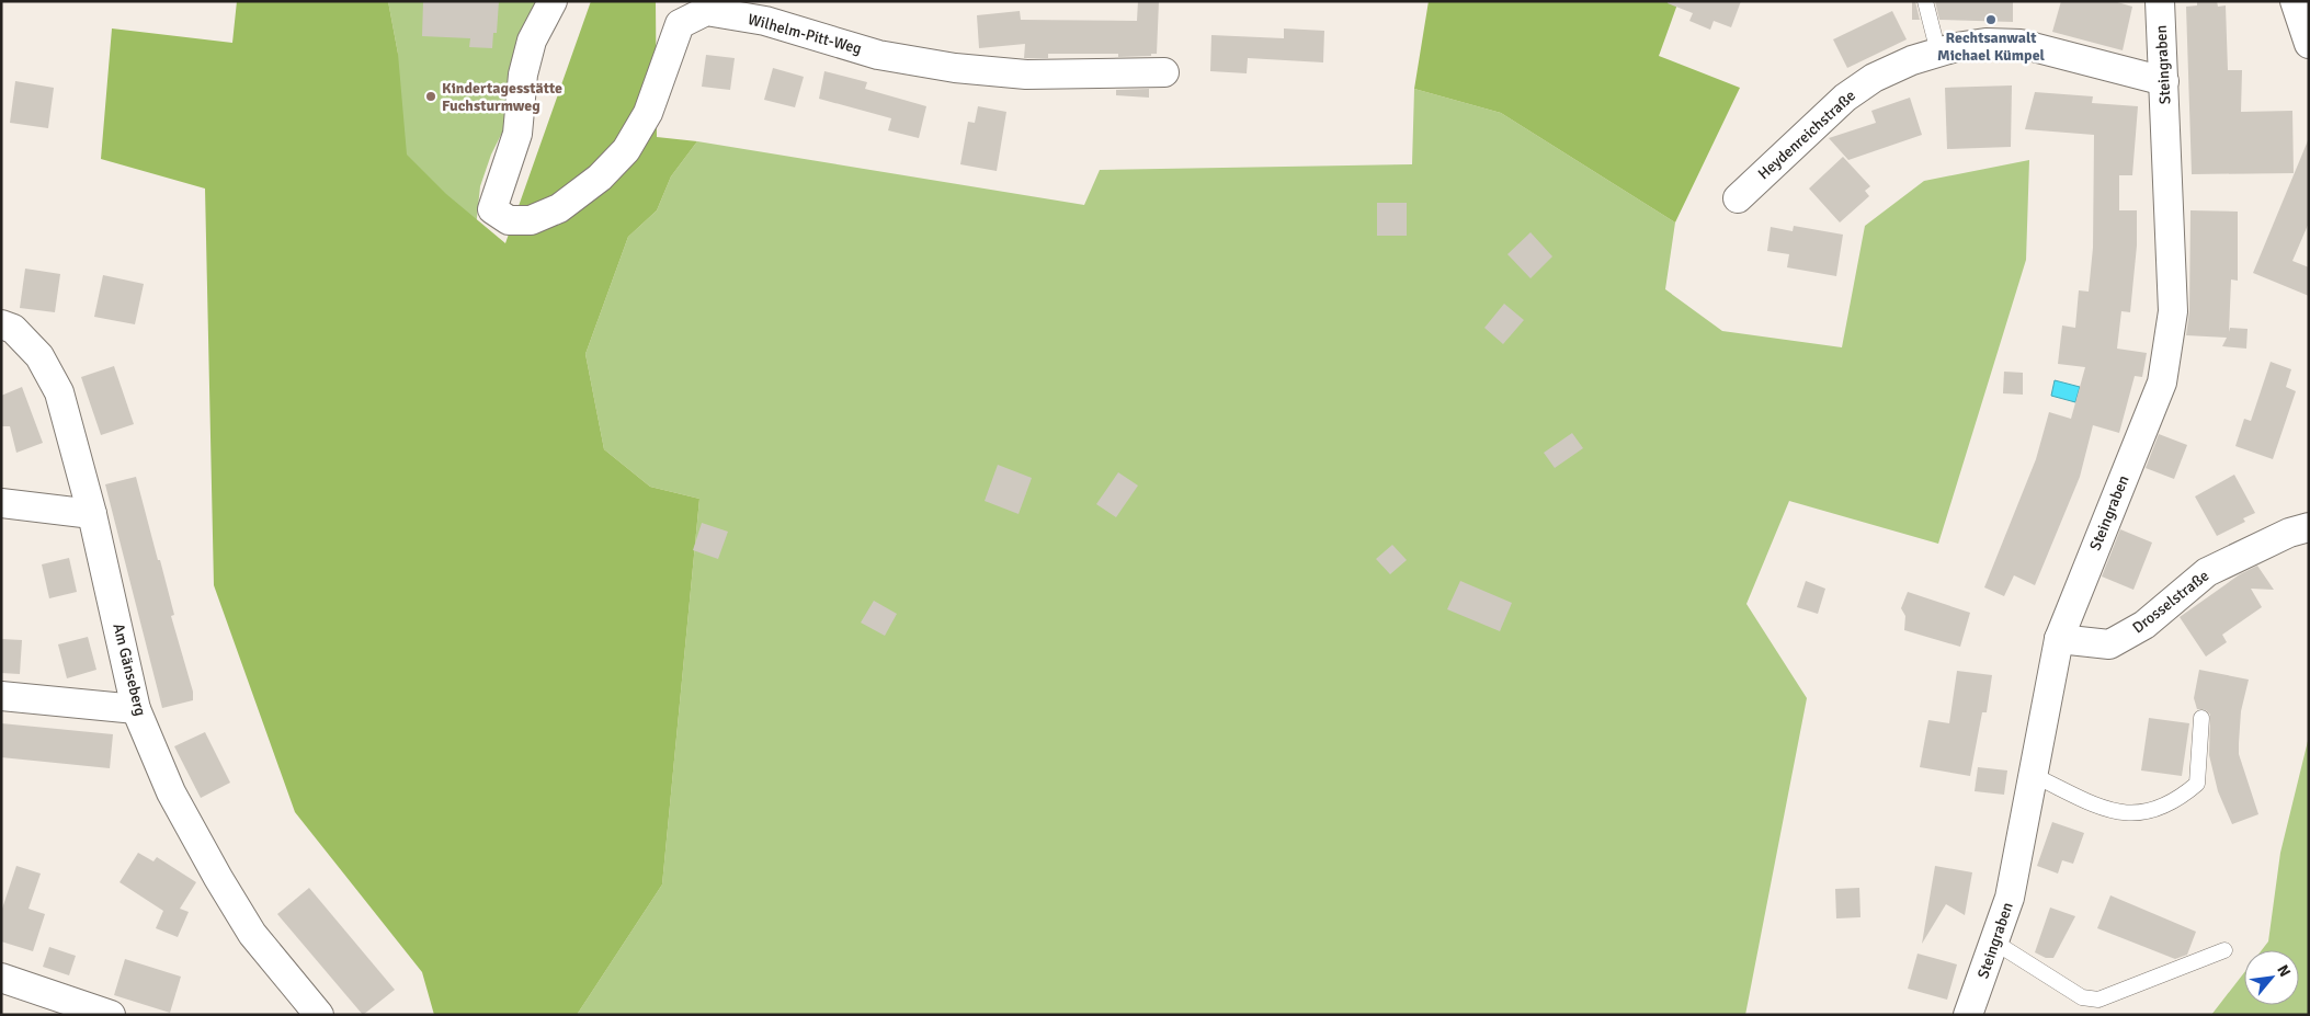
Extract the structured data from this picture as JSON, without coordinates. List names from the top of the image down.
{
  "streets": {
    "street": [
      "Wilhelm-Pitt-Weg",
      "Steingraben",
      "Heydenreichstraße",
      "Drosselstraße",
      "Am Gänseberg"
    ]
  },
  "crossings": [
    ["Steingraben", "Heydenreichstraße"],
    ["Steingraben", "Drosselstraße"]
  ],
  "places": ["Rechtsanwalt Michael Kümpel", "Kindertagesstätte Fuchsturmweg"],
  "north": "top right"
}
